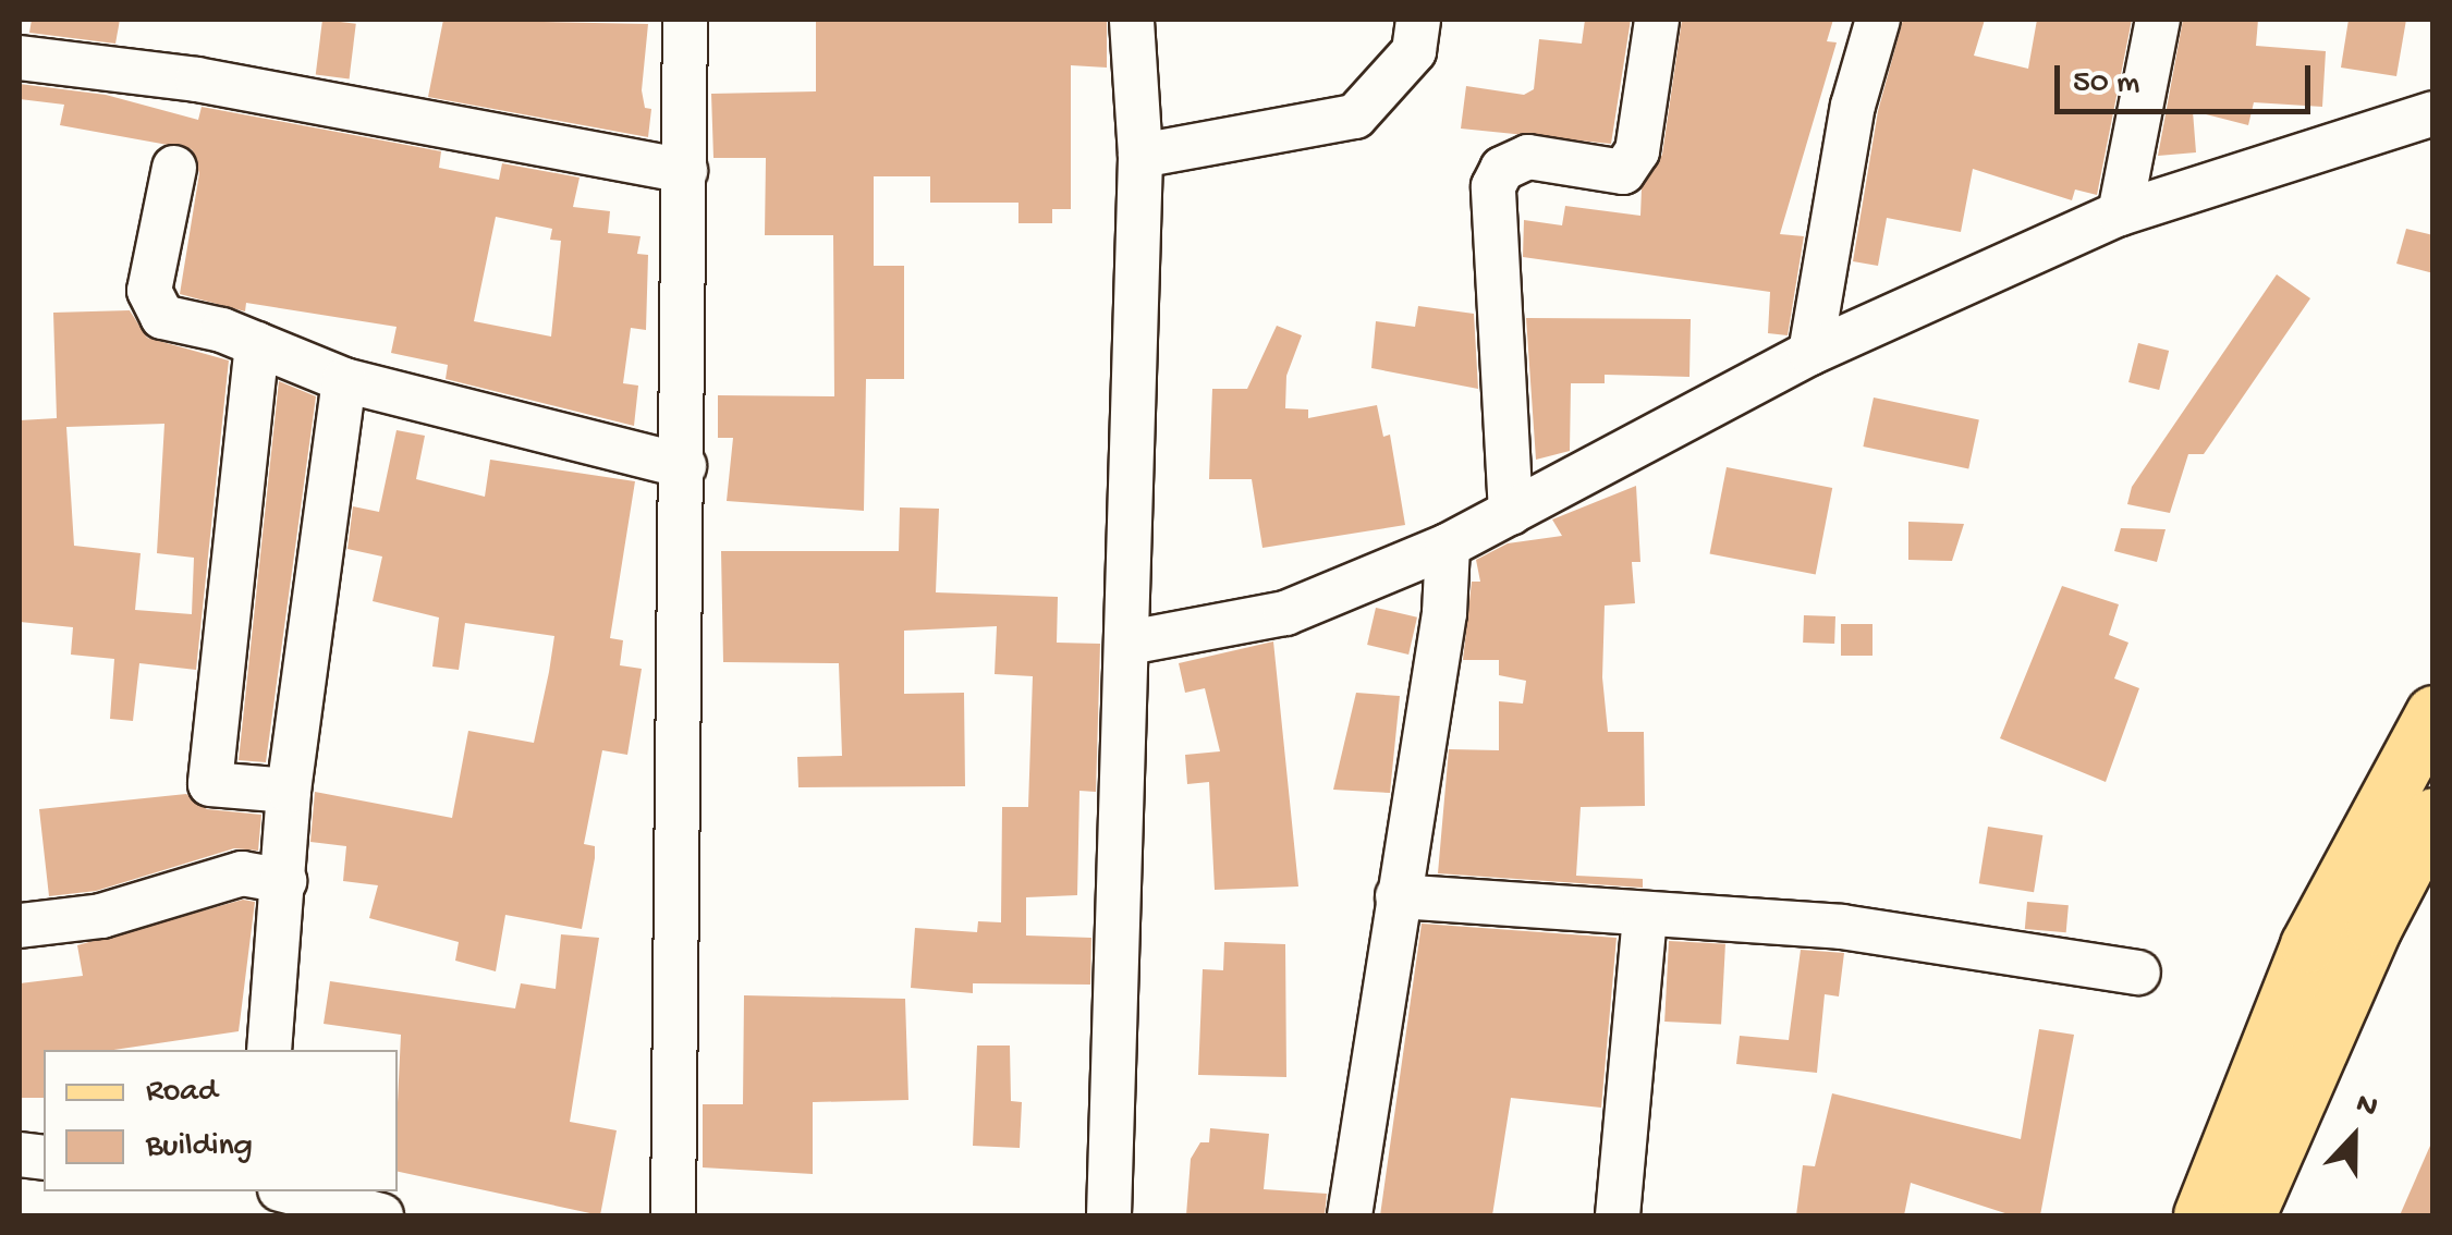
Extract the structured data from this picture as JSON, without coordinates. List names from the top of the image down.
{
  "legend": ["Road", "Building"],
  "scale_bar": "50 m",
  "north": "top"
}
